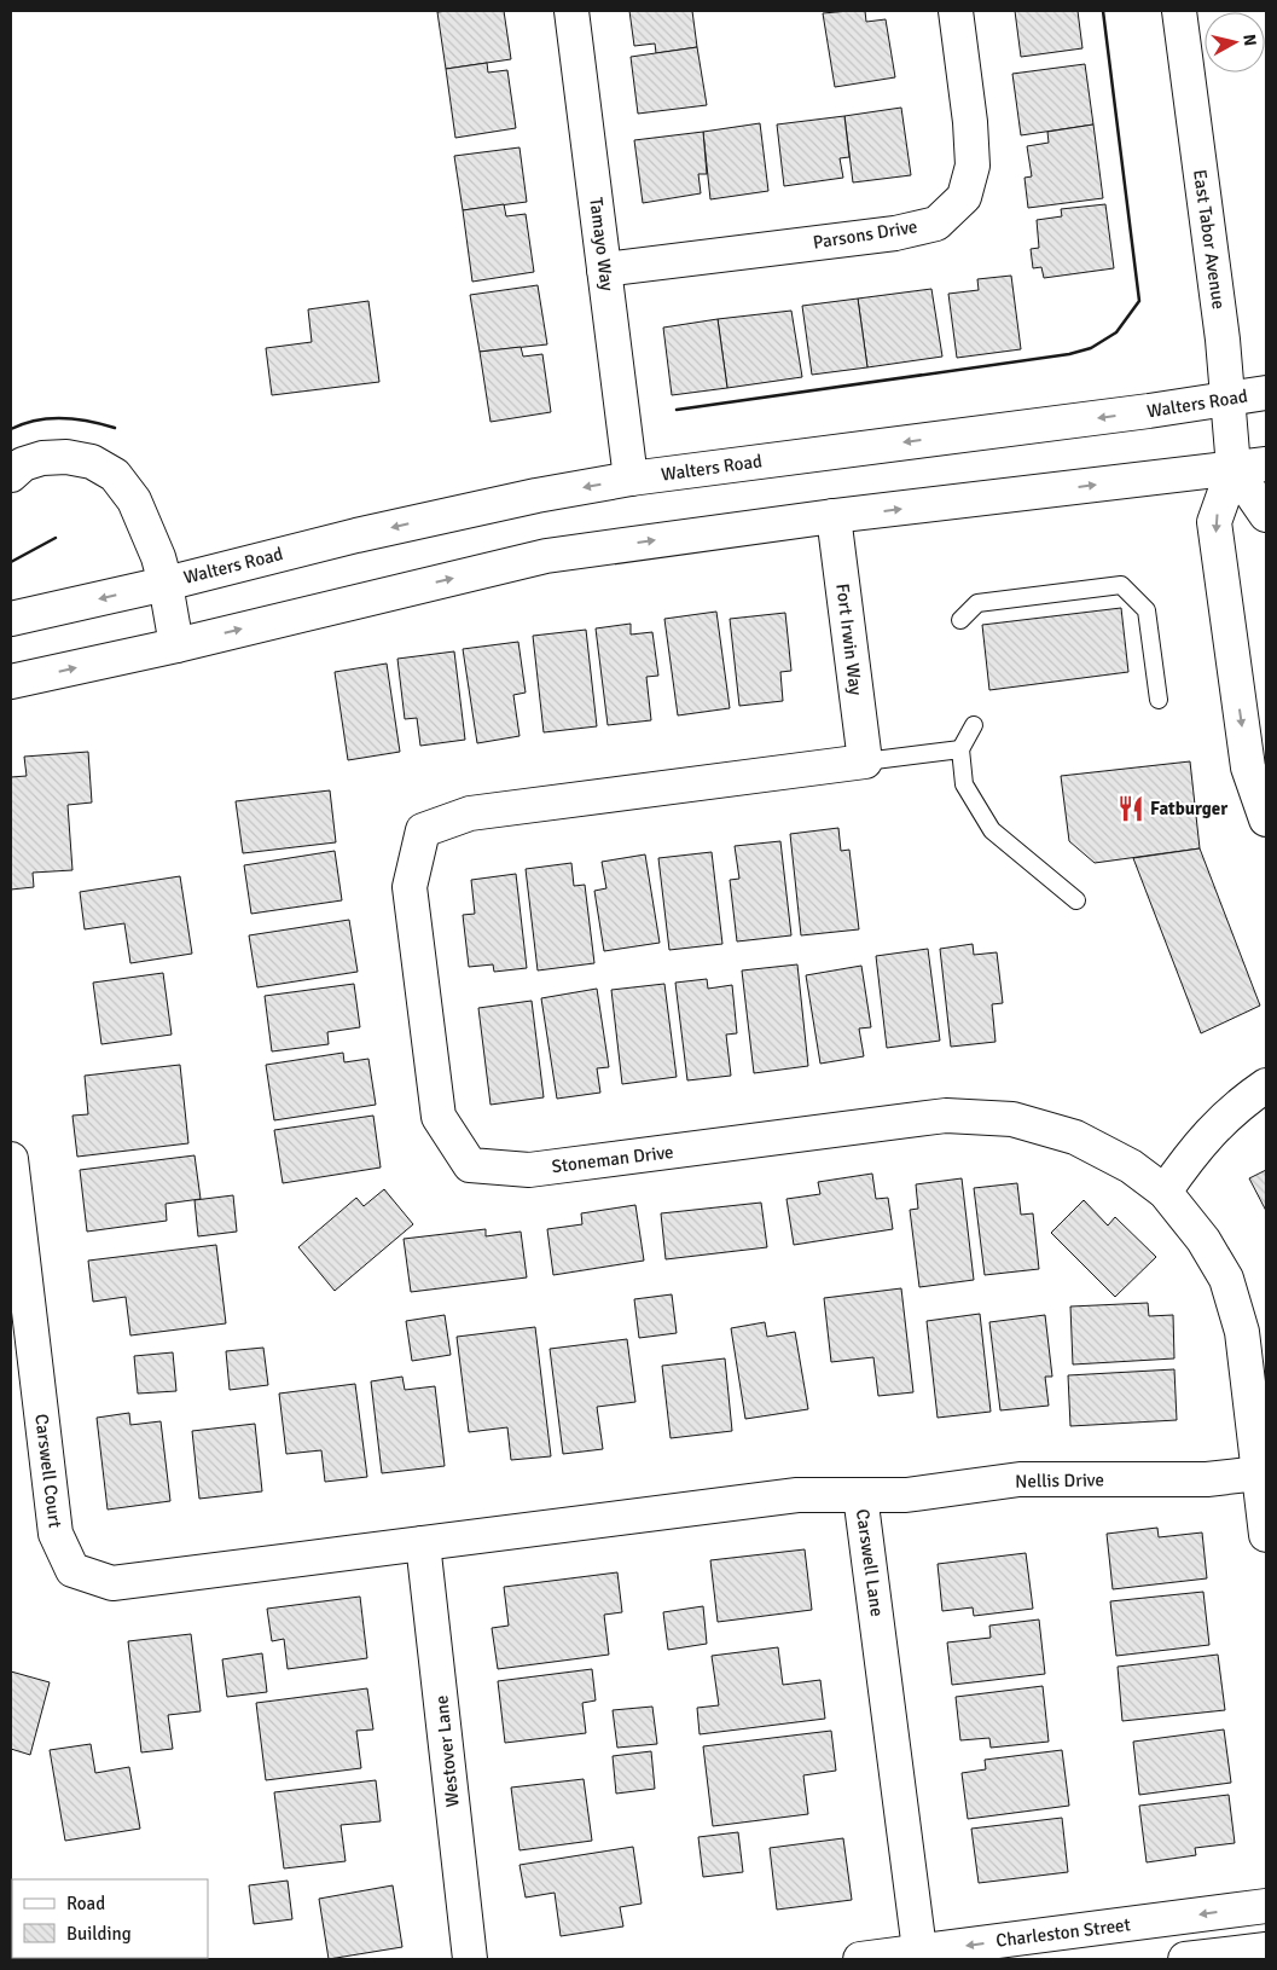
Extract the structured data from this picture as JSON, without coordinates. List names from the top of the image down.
{
  "streets": {
    "street": [
      "Parsons Drive",
      "East Tabor Avenue",
      "Tamayo Way",
      "Walters Road",
      "Fort Irwin Way",
      "Stoneman Drive",
      "Carswell Court",
      "Nellis Drive",
      "Carswell Lane",
      "Westover Lane",
      "Charleston Street"
    ]
  },
  "crossings": [
    ["Parsons Drive", "Tamayo Way"],
    ["East Tabor Avenue", "Walters Road"],
    ["Tamayo Way", "Walters Road"],
    ["Fort Irwin Way", "Stoneman Drive"],
    ["Stoneman Drive", "Nellis Drive"],
    ["Carswell Court", "Carswell Lane"],
    ["Carswell Court", "Westover Lane"],
    ["Nellis Drive", "Carswell Lane"],
    ["Carswell Lane", "Westover Lane"],
    ["Carswell Lane", "Charleston Street"]
  ],
  "one_way": ["East Tabor Avenue", "Charleston Street"],
  "places": {
    "restaurant": ["Fatburger"]
  },
  "legend": ["Road", "Building"],
  "north": "right"
}
